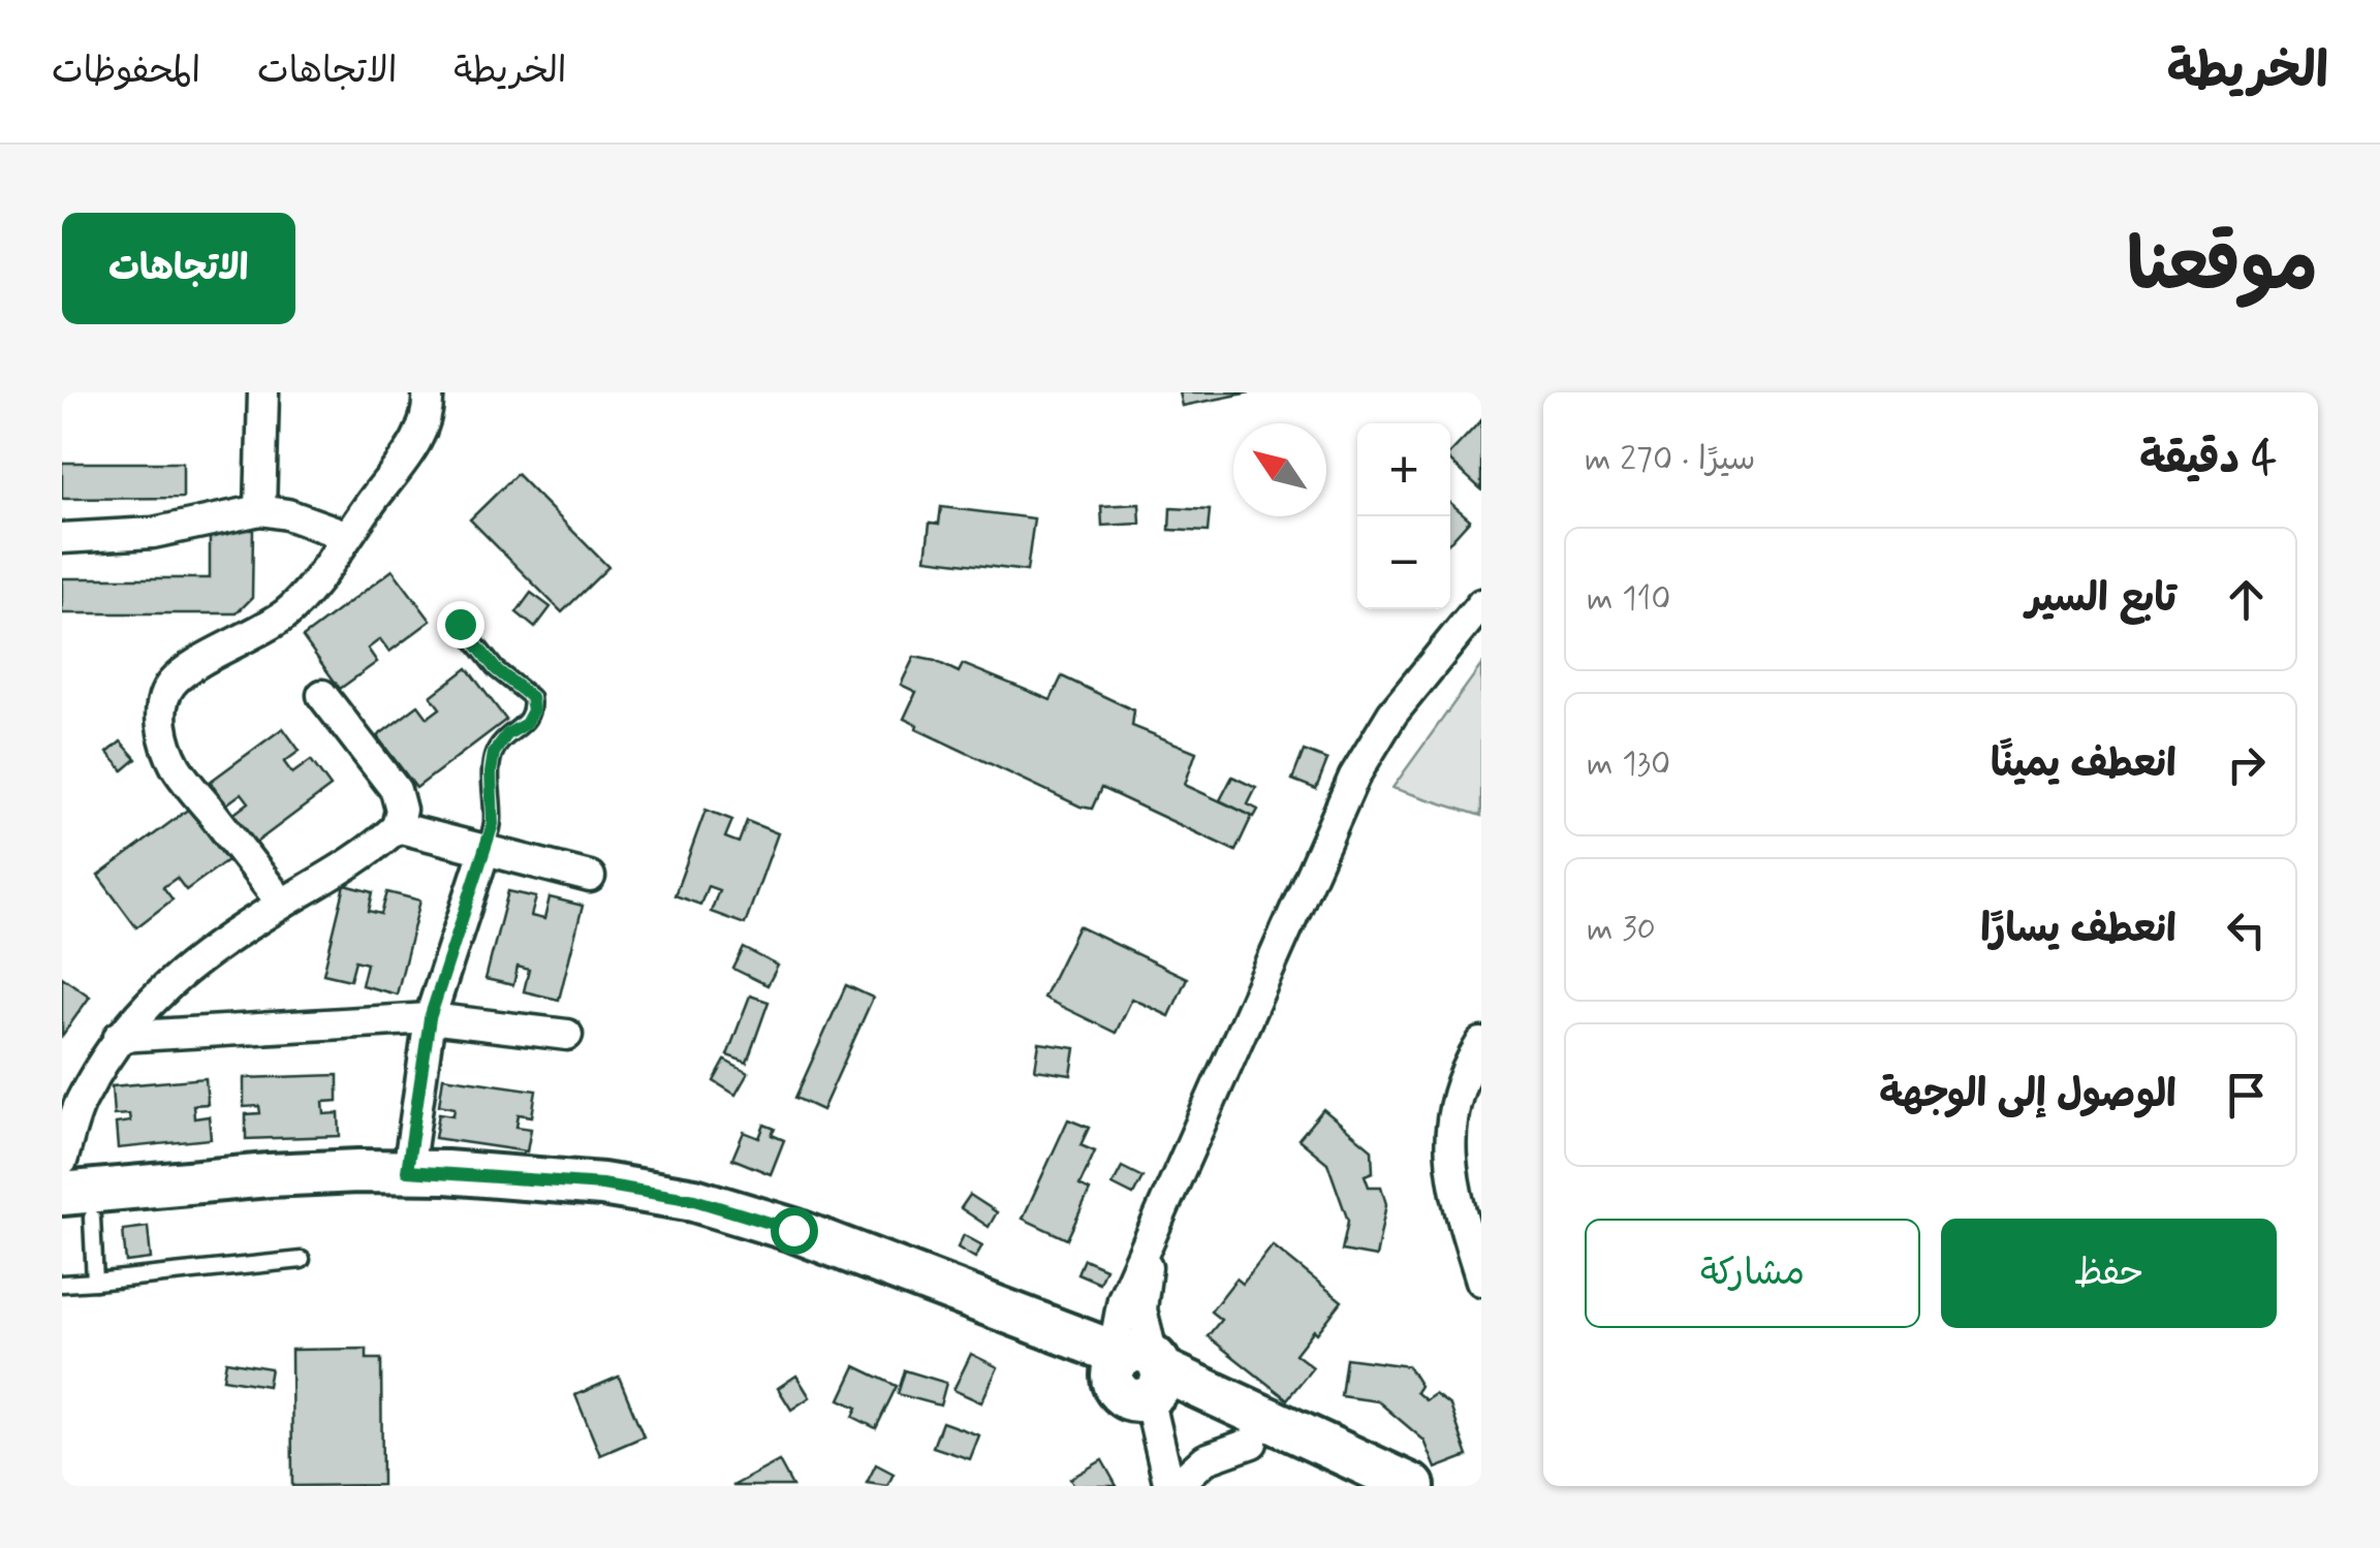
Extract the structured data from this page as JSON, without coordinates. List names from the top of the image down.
{
  "north": "top left",
  "page": {
    "header": "الخريطة",
    "nav": ["الخريطة", "الاتجاهات", "المحفوظات"],
    "title": "موقعنا",
    "buttons": [
      "الاتجاهات",
      ["حفظ", "مشاركة"]
    ],
    "heading": ["4 دقيقة", "سيرًا · 270 m"],
    "map_buttons": ["+", "−"],
    "list": [
      ["تابع السير", "110 m"],
      ["انعطف يمينًا", "130 m"],
      ["انعطف يسارًا", "30 m"],
      "الوصول إلى الوجهة"
    ]
  }
}
